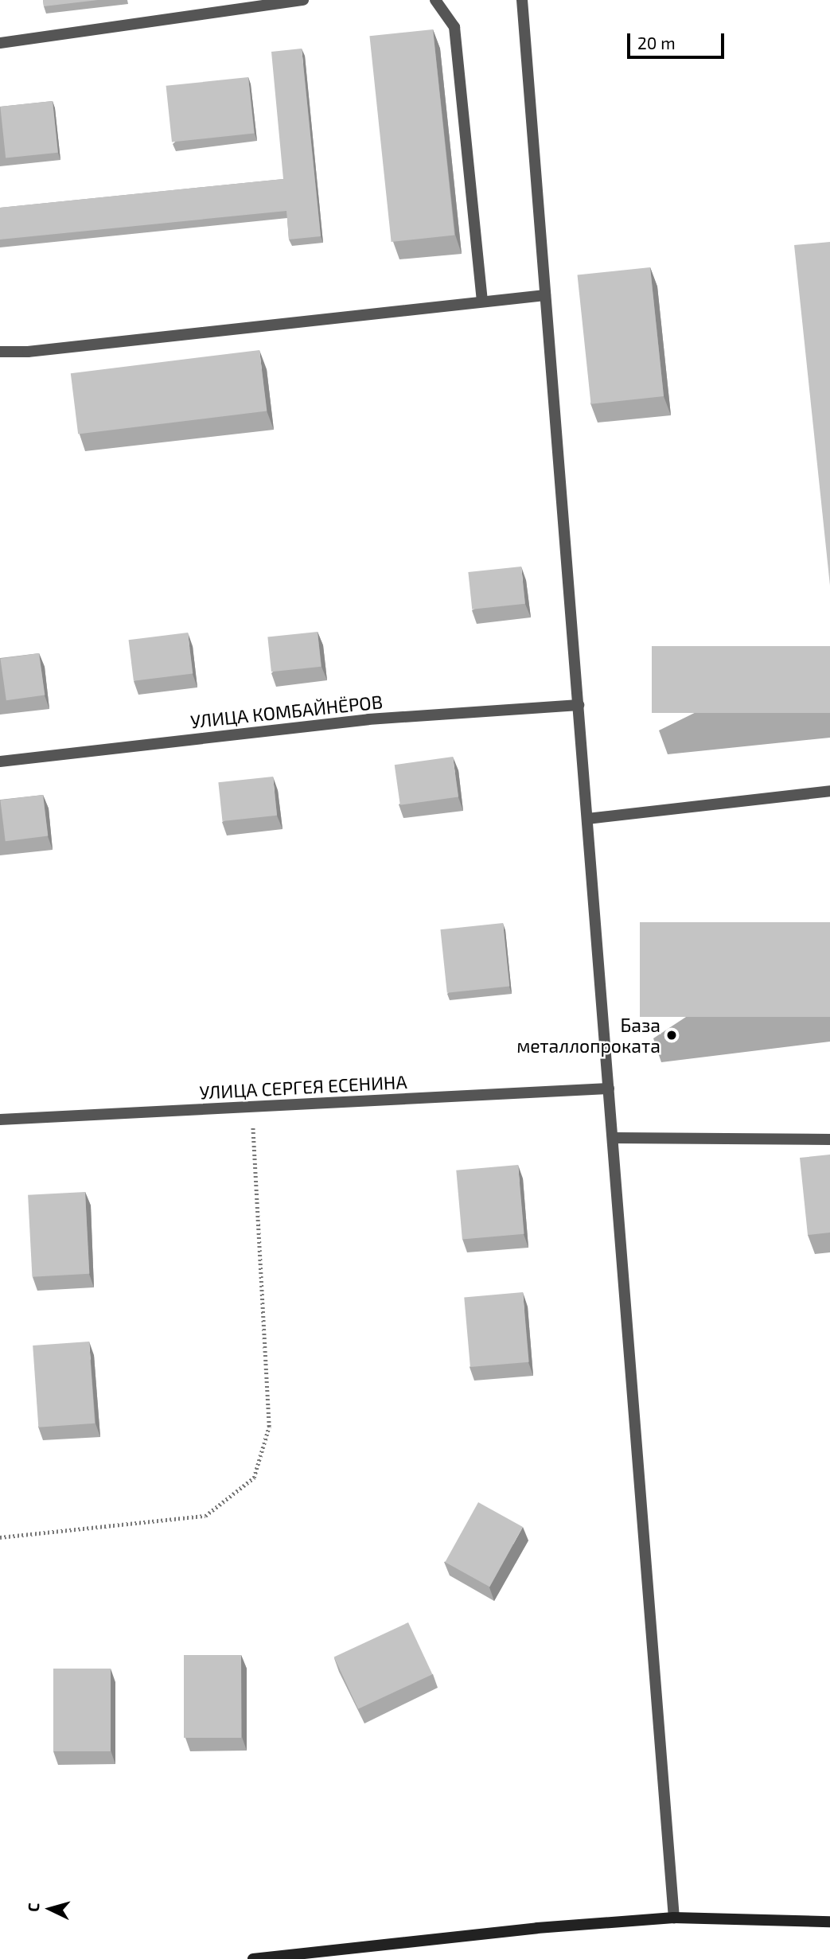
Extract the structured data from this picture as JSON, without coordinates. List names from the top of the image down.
{
  "streets": {
    "street": ["УЛИЦА КОМБАЙНЁРОВ", "УЛИЦА СЕРГЕЯ ЕСЕНИНА"]
  },
  "places": ["База металлопроката"],
  "scale_bar": "20 m",
  "north": "left"
}
